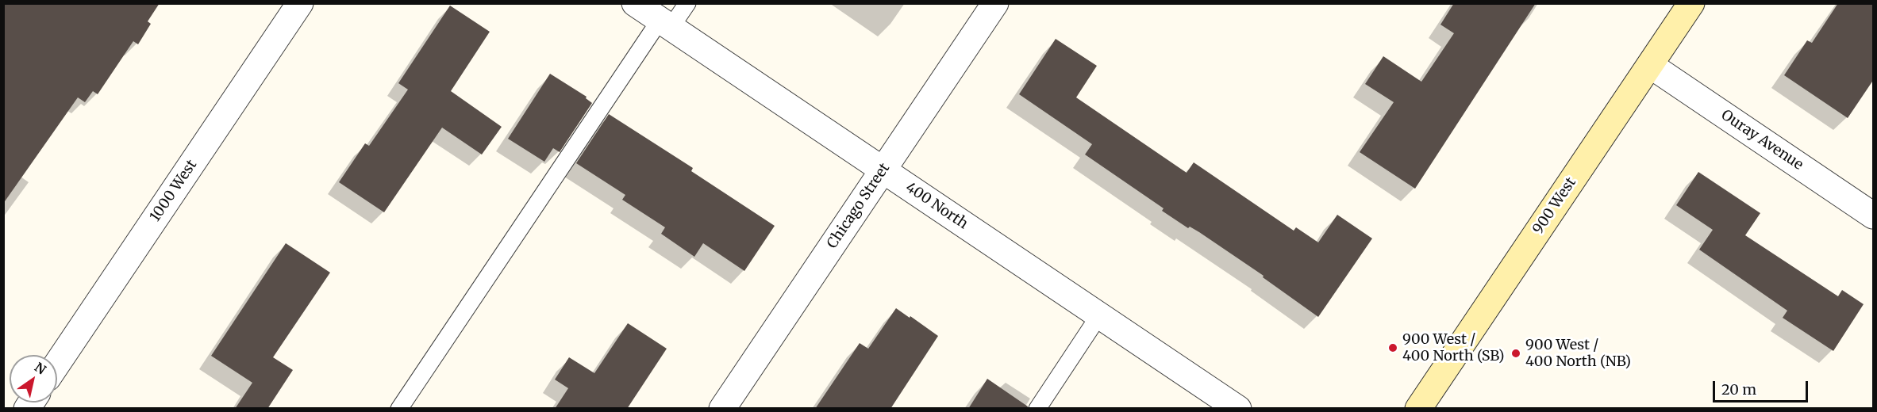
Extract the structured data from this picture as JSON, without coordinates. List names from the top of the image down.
{
  "streets": {
    "main road": ["900 West"],
    "street": [
      "Ouray Avenue",
      "1000 West",
      "Chicago Street",
      "400 North"
    ]
  },
  "crossings": [
    ["Ouray Avenue", "900 West"],
    ["Chicago Street", "400 North"]
  ],
  "places": ["900 West / 400 North (SB)", "900 West / 400 North (NB)"],
  "scale_bar": "20 m",
  "north": "top right"
}
